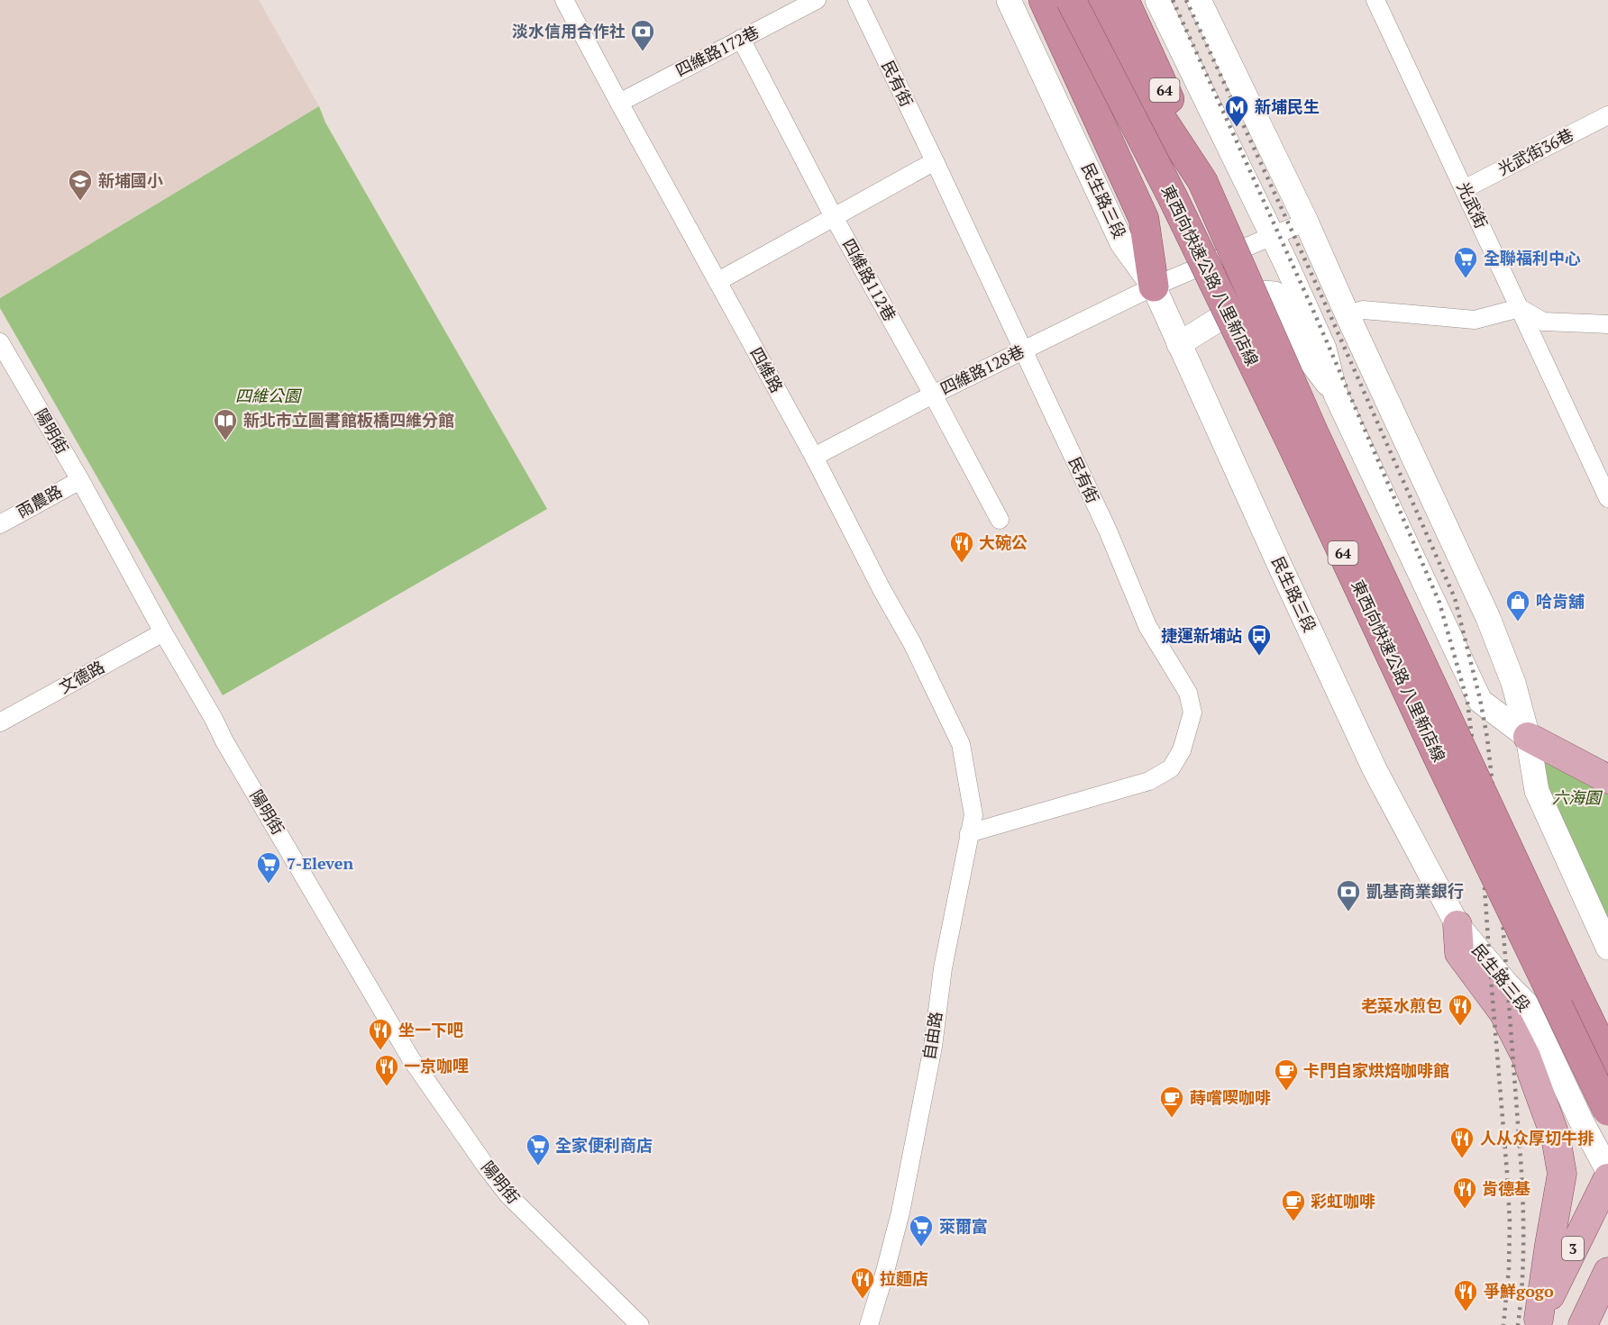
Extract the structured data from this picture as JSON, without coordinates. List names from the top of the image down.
{
  "streets": {
    "highway": ["64", "東西向快速公路 八里新店線"],
    "main road": ["民生路三段", "3"],
    "street": [
      "四維路172巷",
      "民有街",
      "光武街36巷",
      "光武街",
      "四維路112巷",
      "四維路",
      "四維路128巷",
      "陽明街",
      "雨農路",
      "文德路",
      "自由路"
    ]
  },
  "crossings": [
    ["四維路172巷", "四維路112巷"],
    ["四維路172巷", "四維路"],
    ["民有街", "四維路128巷"],
    ["民有街", "自由路"],
    ["光武街36巷", "光武街"],
    ["民生路三段", "四維路128巷"],
    ["四維路112巷", "四維路128巷"],
    ["四維路", "四維路128巷"],
    ["四維路", "自由路"],
    ["陽明街", "雨農路"],
    ["陽明街", "文德路"]
  ],
  "parks": ["四維公園", "六海園"],
  "places": {
    "bank": ["淡水信用合作社", "凱基商業銀行"],
    "metro station": ["新埔民生"],
    "school or university": ["新埔國小"],
    "supermarket": [
      "全聯福利中心",
      "7-Eleven",
      "全家便利商店",
      "萊爾富"
    ],
    "library": ["新北市立圖書館板橋四維分館"],
    "restaurant": [
      "大碗公",
      "老菜水煎包",
      "坐一下吧",
      "一京咖哩",
      "人从众厚切牛排",
      "肯德基",
      "拉麵店",
      "爭鮮gogo"
    ],
    "shop": ["哈肯舖"],
    "bus stop": ["捷運新埔站"],
    "cafe": ["卡門自家烘焙咖啡館", "蒔嚐喫咖啡", "彩虹咖啡"]
  }
}
